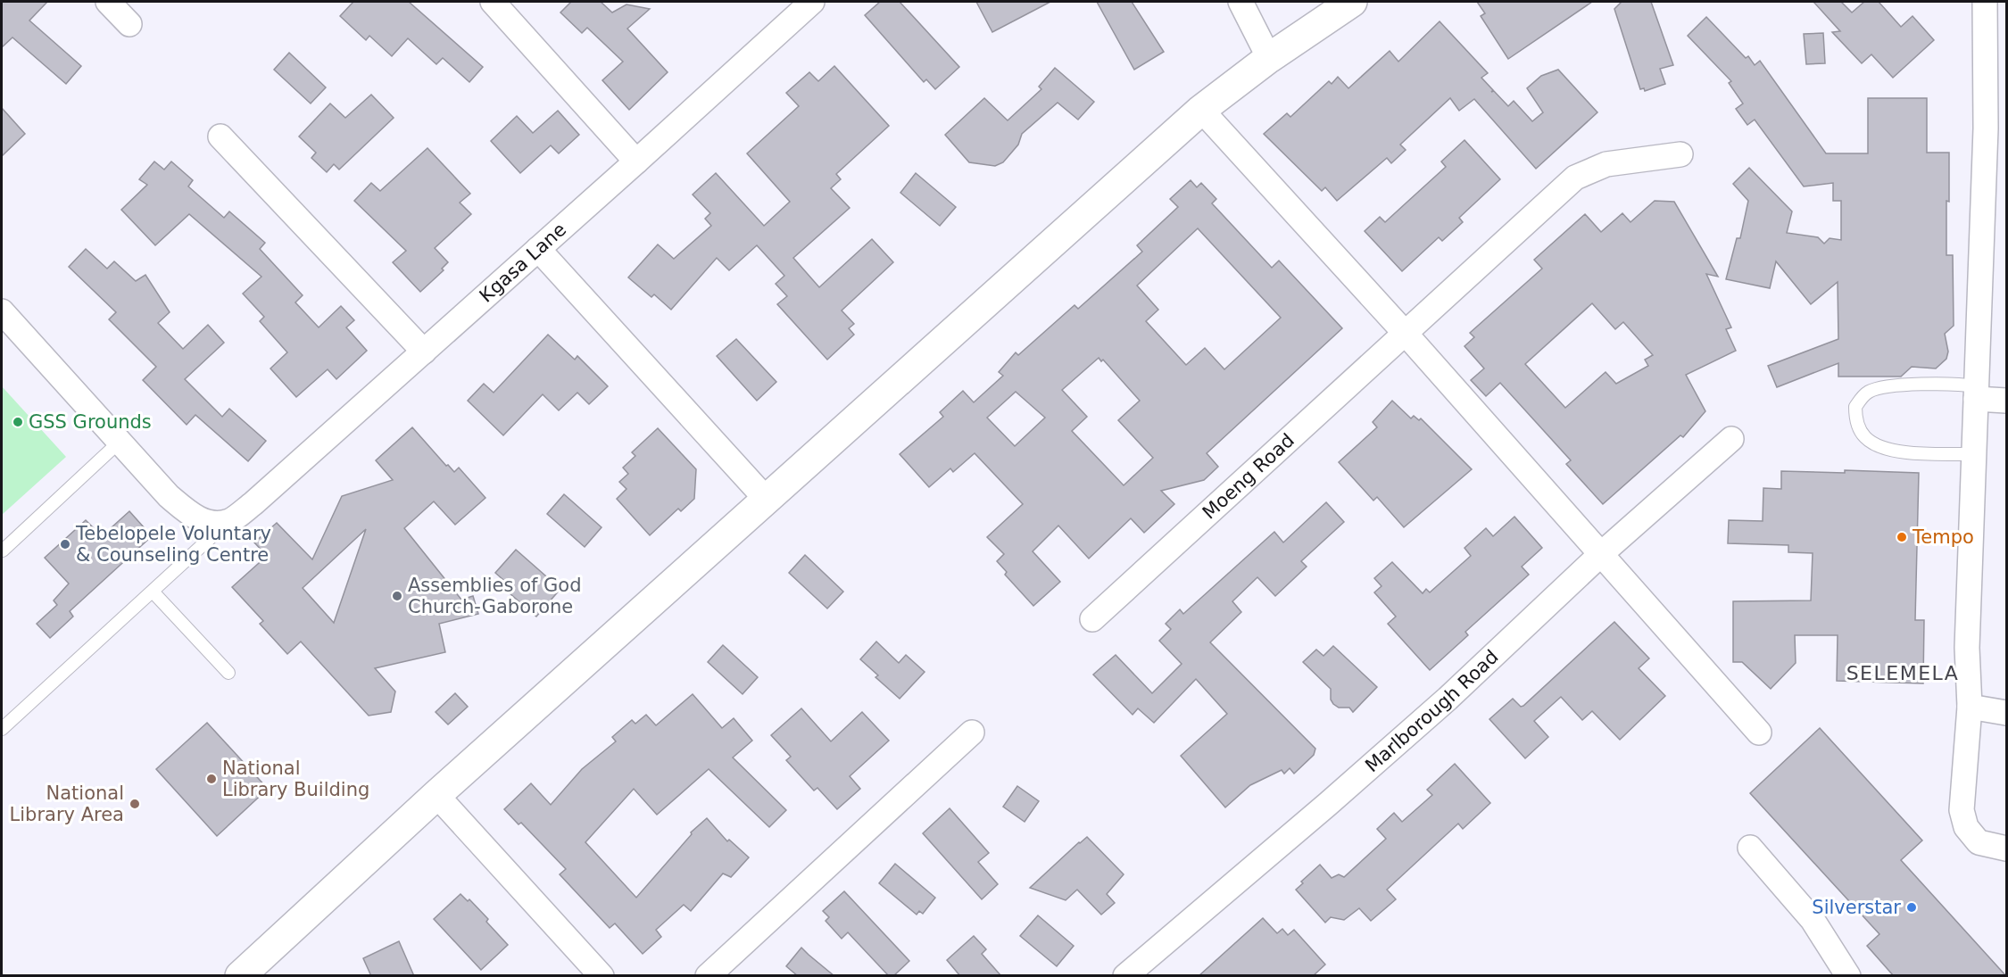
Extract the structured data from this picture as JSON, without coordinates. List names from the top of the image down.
{
  "streets": {
    "street": ["Kgasa Lane", "Moeng Road", "Marlborough Road"]
  },
  "districts": ["SELEMELA"],
  "places": [
    "GSS Grounds",
    "Tempo",
    "Tebelopele Voluntary & Counseling Centre",
    "Assemblies of God Church-Gaborone",
    "National Library Building",
    "National Library Area",
    "Silverstar"
  ]
}
